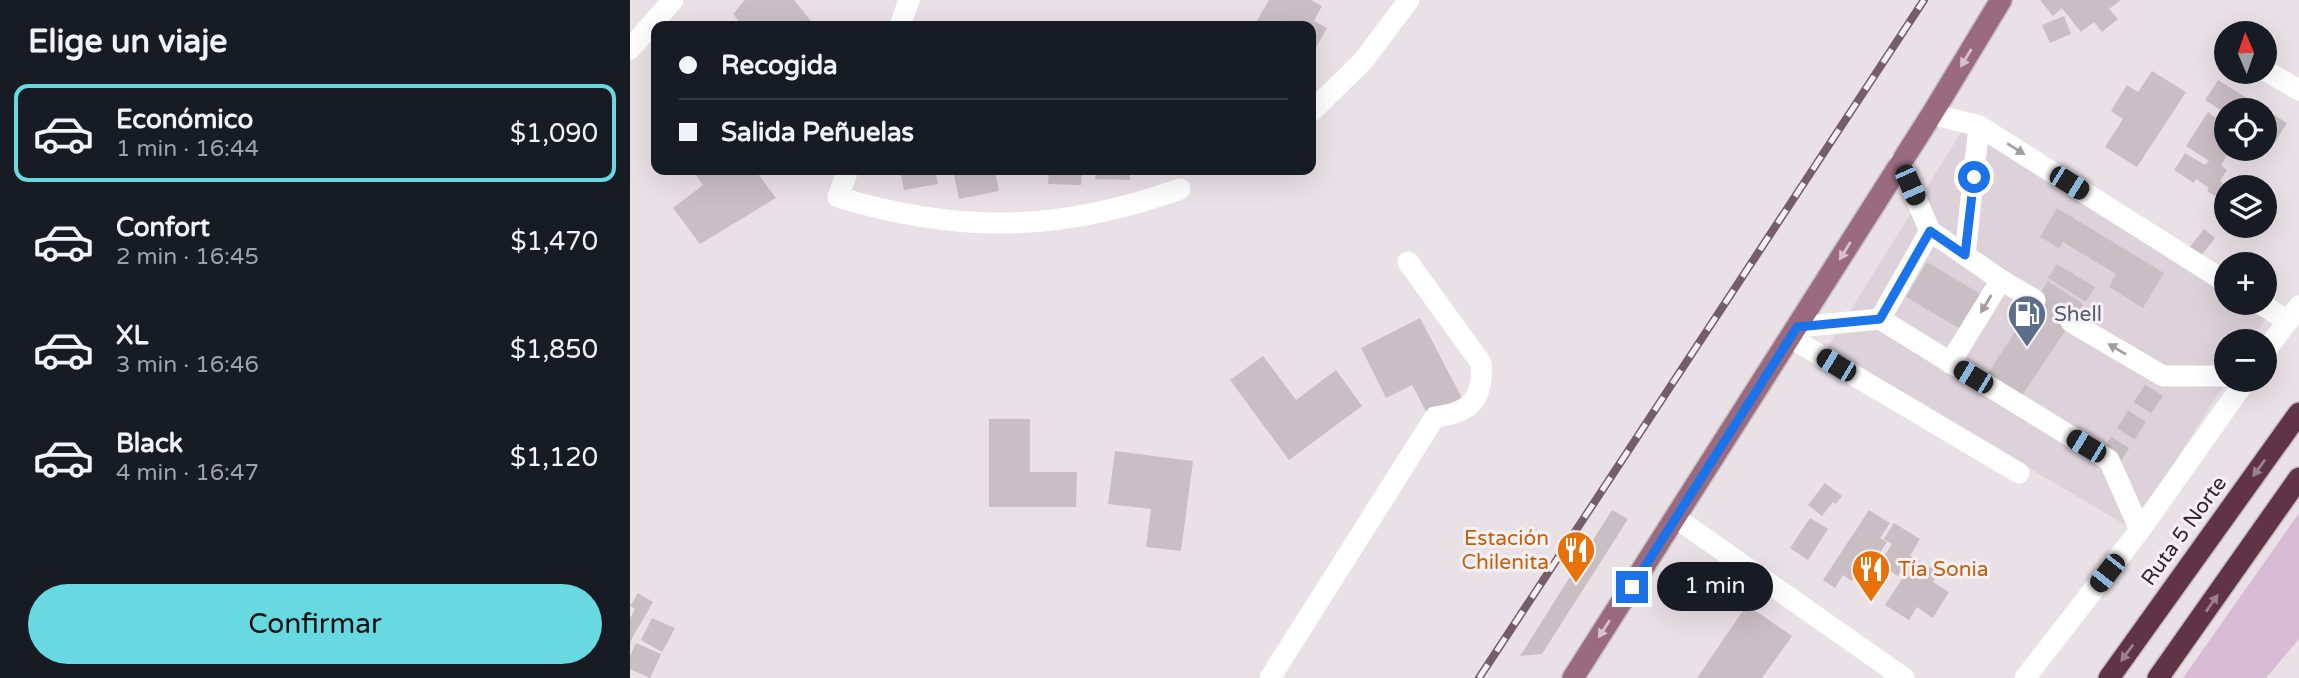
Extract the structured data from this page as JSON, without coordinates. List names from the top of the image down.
{
  "streets": {
    "highway": ["Ruta 5 Norte"]
  },
  "places": {
    "fuel station": ["Shell"],
    "restaurant": ["Estación Chilenita", "Tía Sonia"]
  },
  "north": "top",
  "page": {
    "heading": "Elige un viaje",
    "map_buttons": ["+", "−"],
    "banner": ["Recogida", "Salida Peñuelas"],
    "list": [
      {
        "name": "Económico",
        "note": "1 min · 16:44",
        "value": "$1,090"
      },
      {
        "name": "Confort",
        "note": "2 min · 16:45",
        "value": "$1,470"
      },
      {
        "name": "XL",
        "note": "3 min · 16:46",
        "value": "$1,850"
      },
      {
        "name": "Black",
        "note": "4 min · 16:47",
        "value": "$1,120"
      }
    ],
    "bubble": "1 min",
    "buttons": "Confirmar"
  }
}
